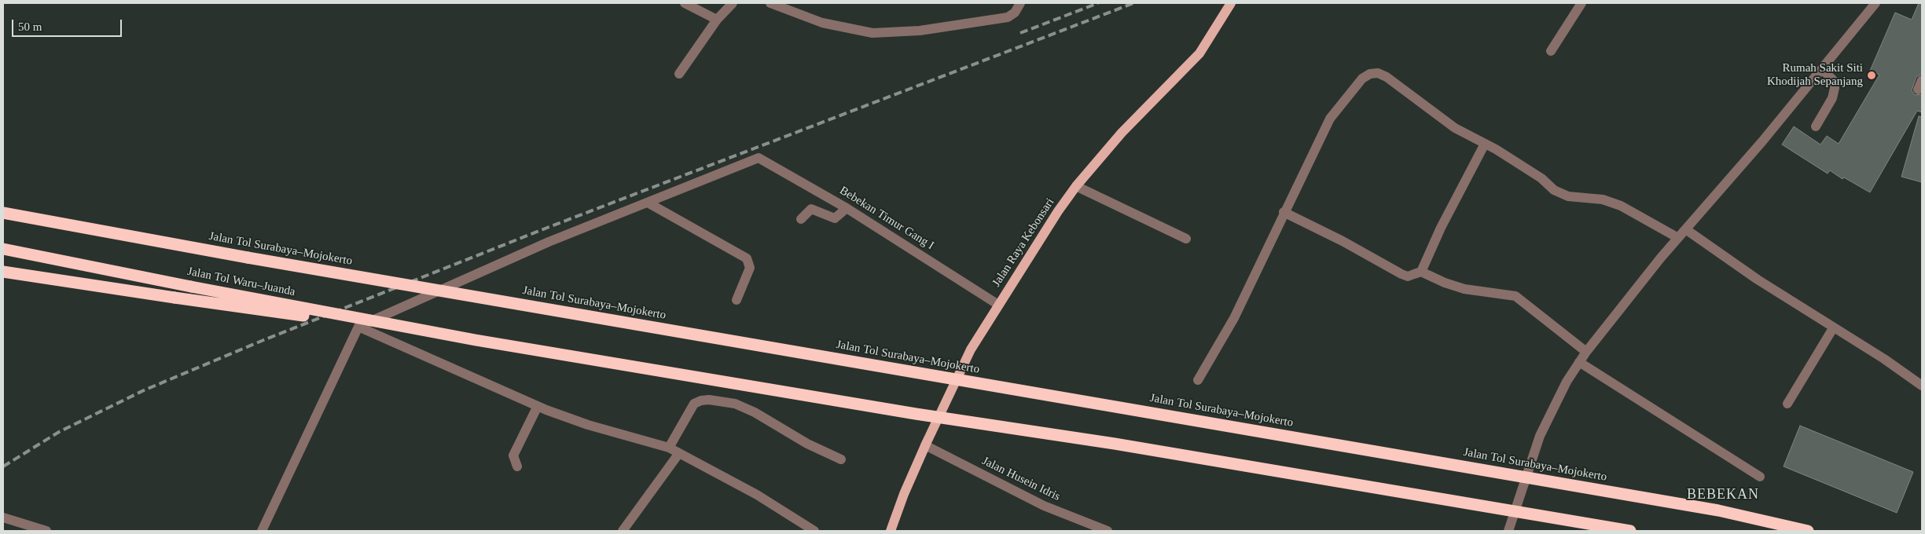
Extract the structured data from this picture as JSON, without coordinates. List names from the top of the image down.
{
  "streets": {
    "highway": ["Jalan Tol Surabaya–Mojokerto", "Jalan Tol Waru–Juanda"],
    "main road": ["Jalan Raya Kebonsari"],
    "street": ["Bebekan Timur Gang I", "Jalan Husein Idris"]
  },
  "crossings": [
    ["Bebekan Timur Gang I", "Jalan Raya Kebonsari"],
    ["Jalan Raya Kebonsari", "Jalan Husein Idris"]
  ],
  "districts": ["BEBEKAN"],
  "places": ["Rumah Sakit Siti Khodijah Sepanjang"],
  "scale_bar": "50 m"
}
